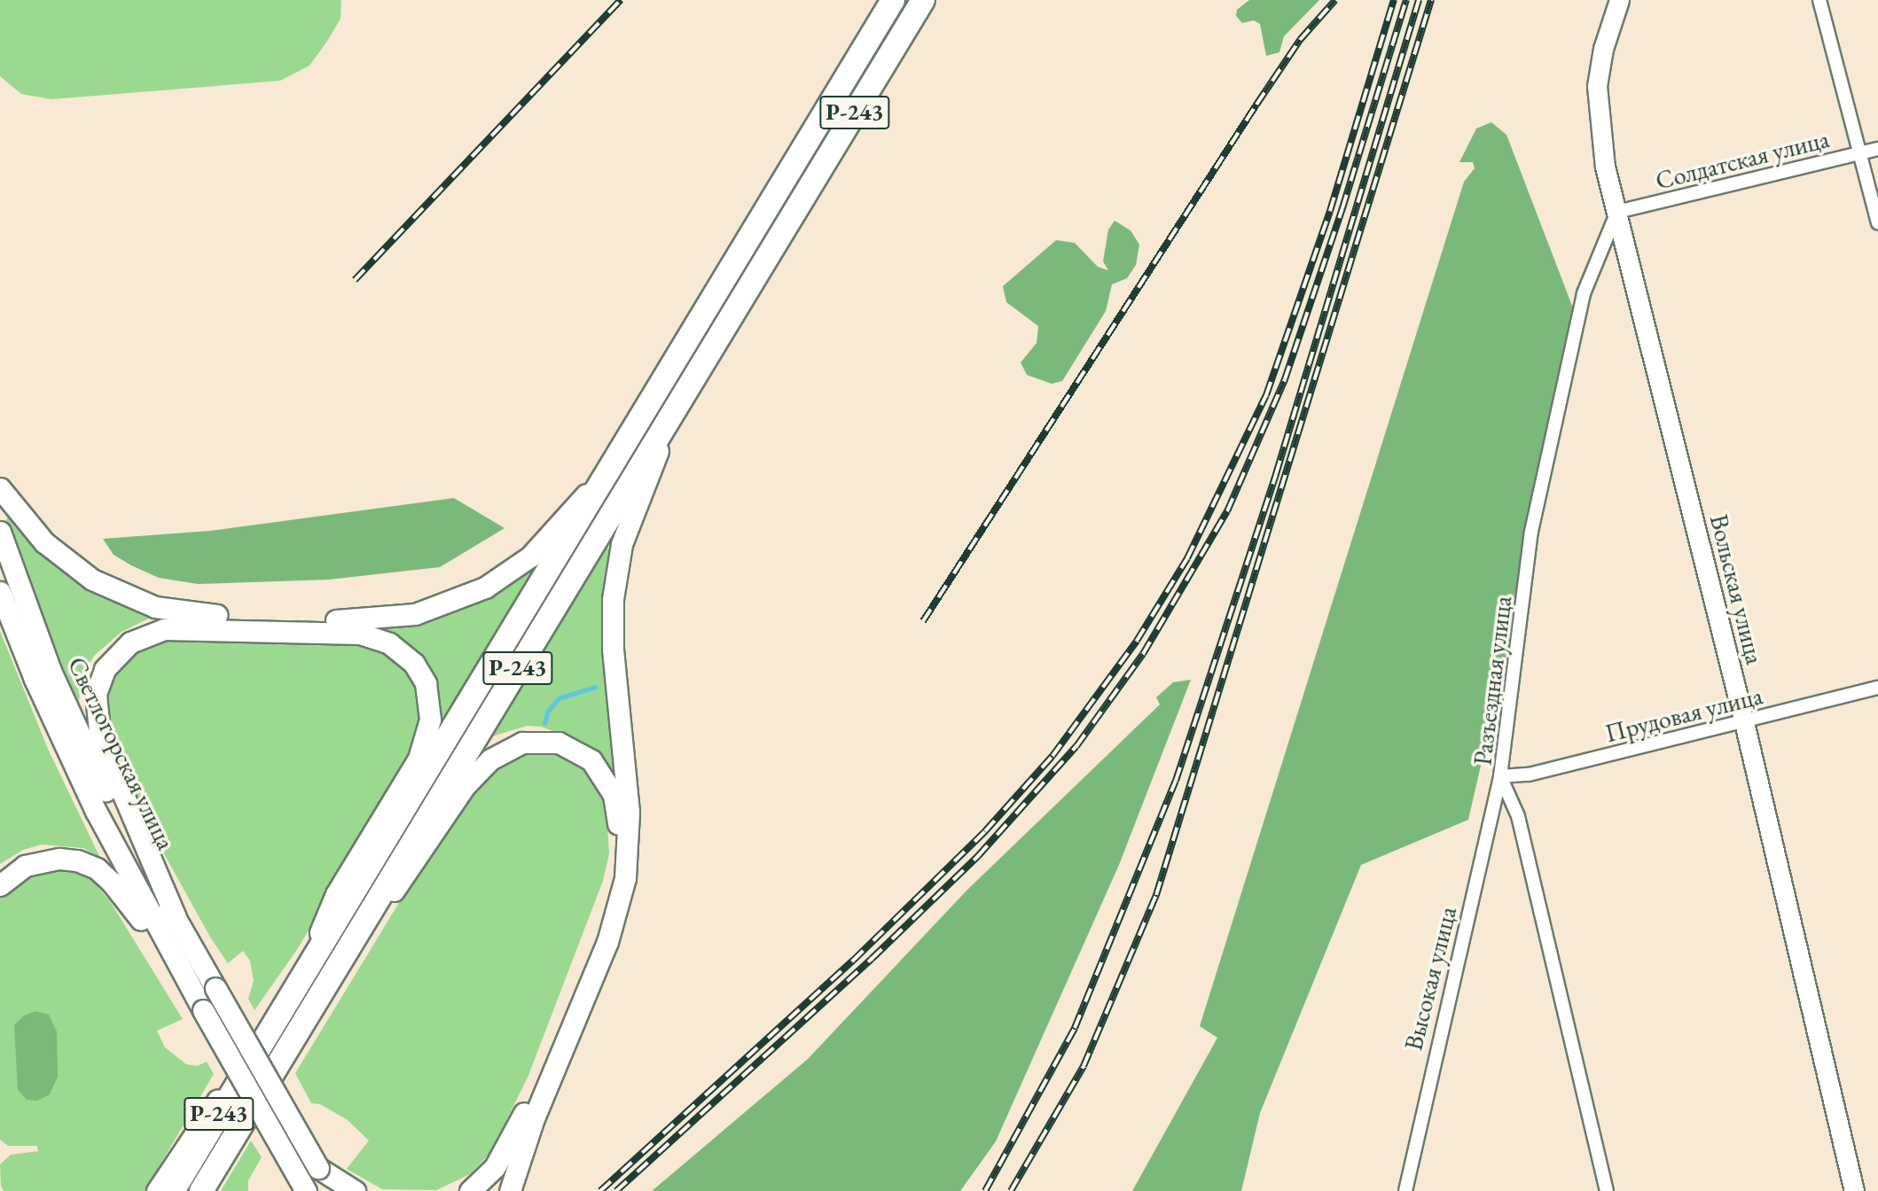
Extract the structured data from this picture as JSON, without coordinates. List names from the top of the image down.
{
  "streets": {
    "highway": ["Р-243"],
    "main road": ["Светлогорская улица"],
    "street": [
      "Солдатская улица",
      "Вольская улица",
      "Разъездная улица",
      "Прудовая улица",
      "Высокая улица"
    ]
  },
  "crossings": [
    ["Солдатская улица", "Вольская улица"],
    ["Солдатская улица", "Разъездная улица"],
    ["Вольская улица", "Разъездная улица"],
    ["Вольская улица", "Прудовая улица"],
    ["Разъездная улица", "Прудовая улица"],
    ["Разъездная улица", "Высокая улица"],
    ["Прудовая улица", "Высокая улица"]
  ]
}
